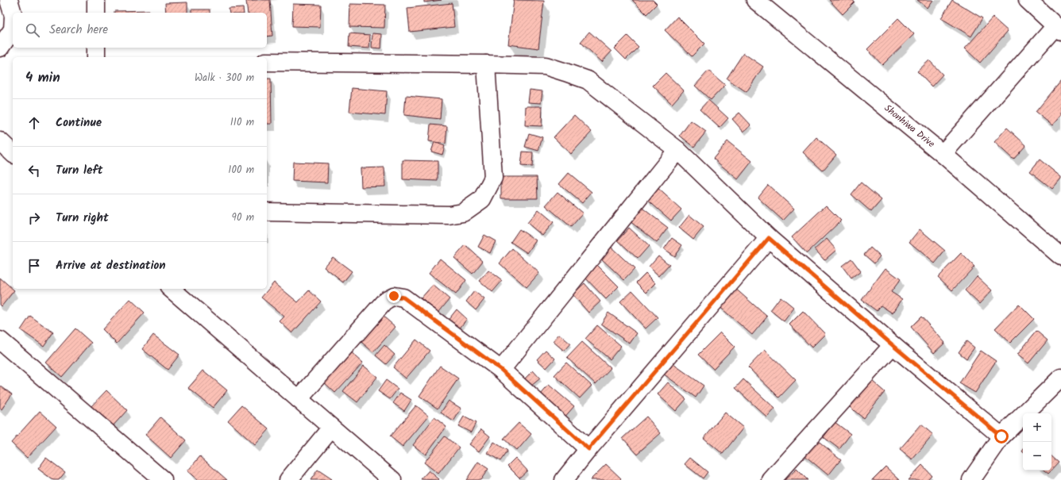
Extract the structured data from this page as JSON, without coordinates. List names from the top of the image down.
{
  "streets": {
    "street": ["Shonhiwa Drive"]
  },
  "page": {
    "search": "Search here",
    "heading": ["4 min", "Walk · 300 m"],
    "list": [
      ["Continue", "110 m"],
      ["Turn left", "100 m"],
      ["Turn right", "90 m"],
      "Arrive at destination"
    ],
    "map_buttons": ["+", "−"]
  }
}
